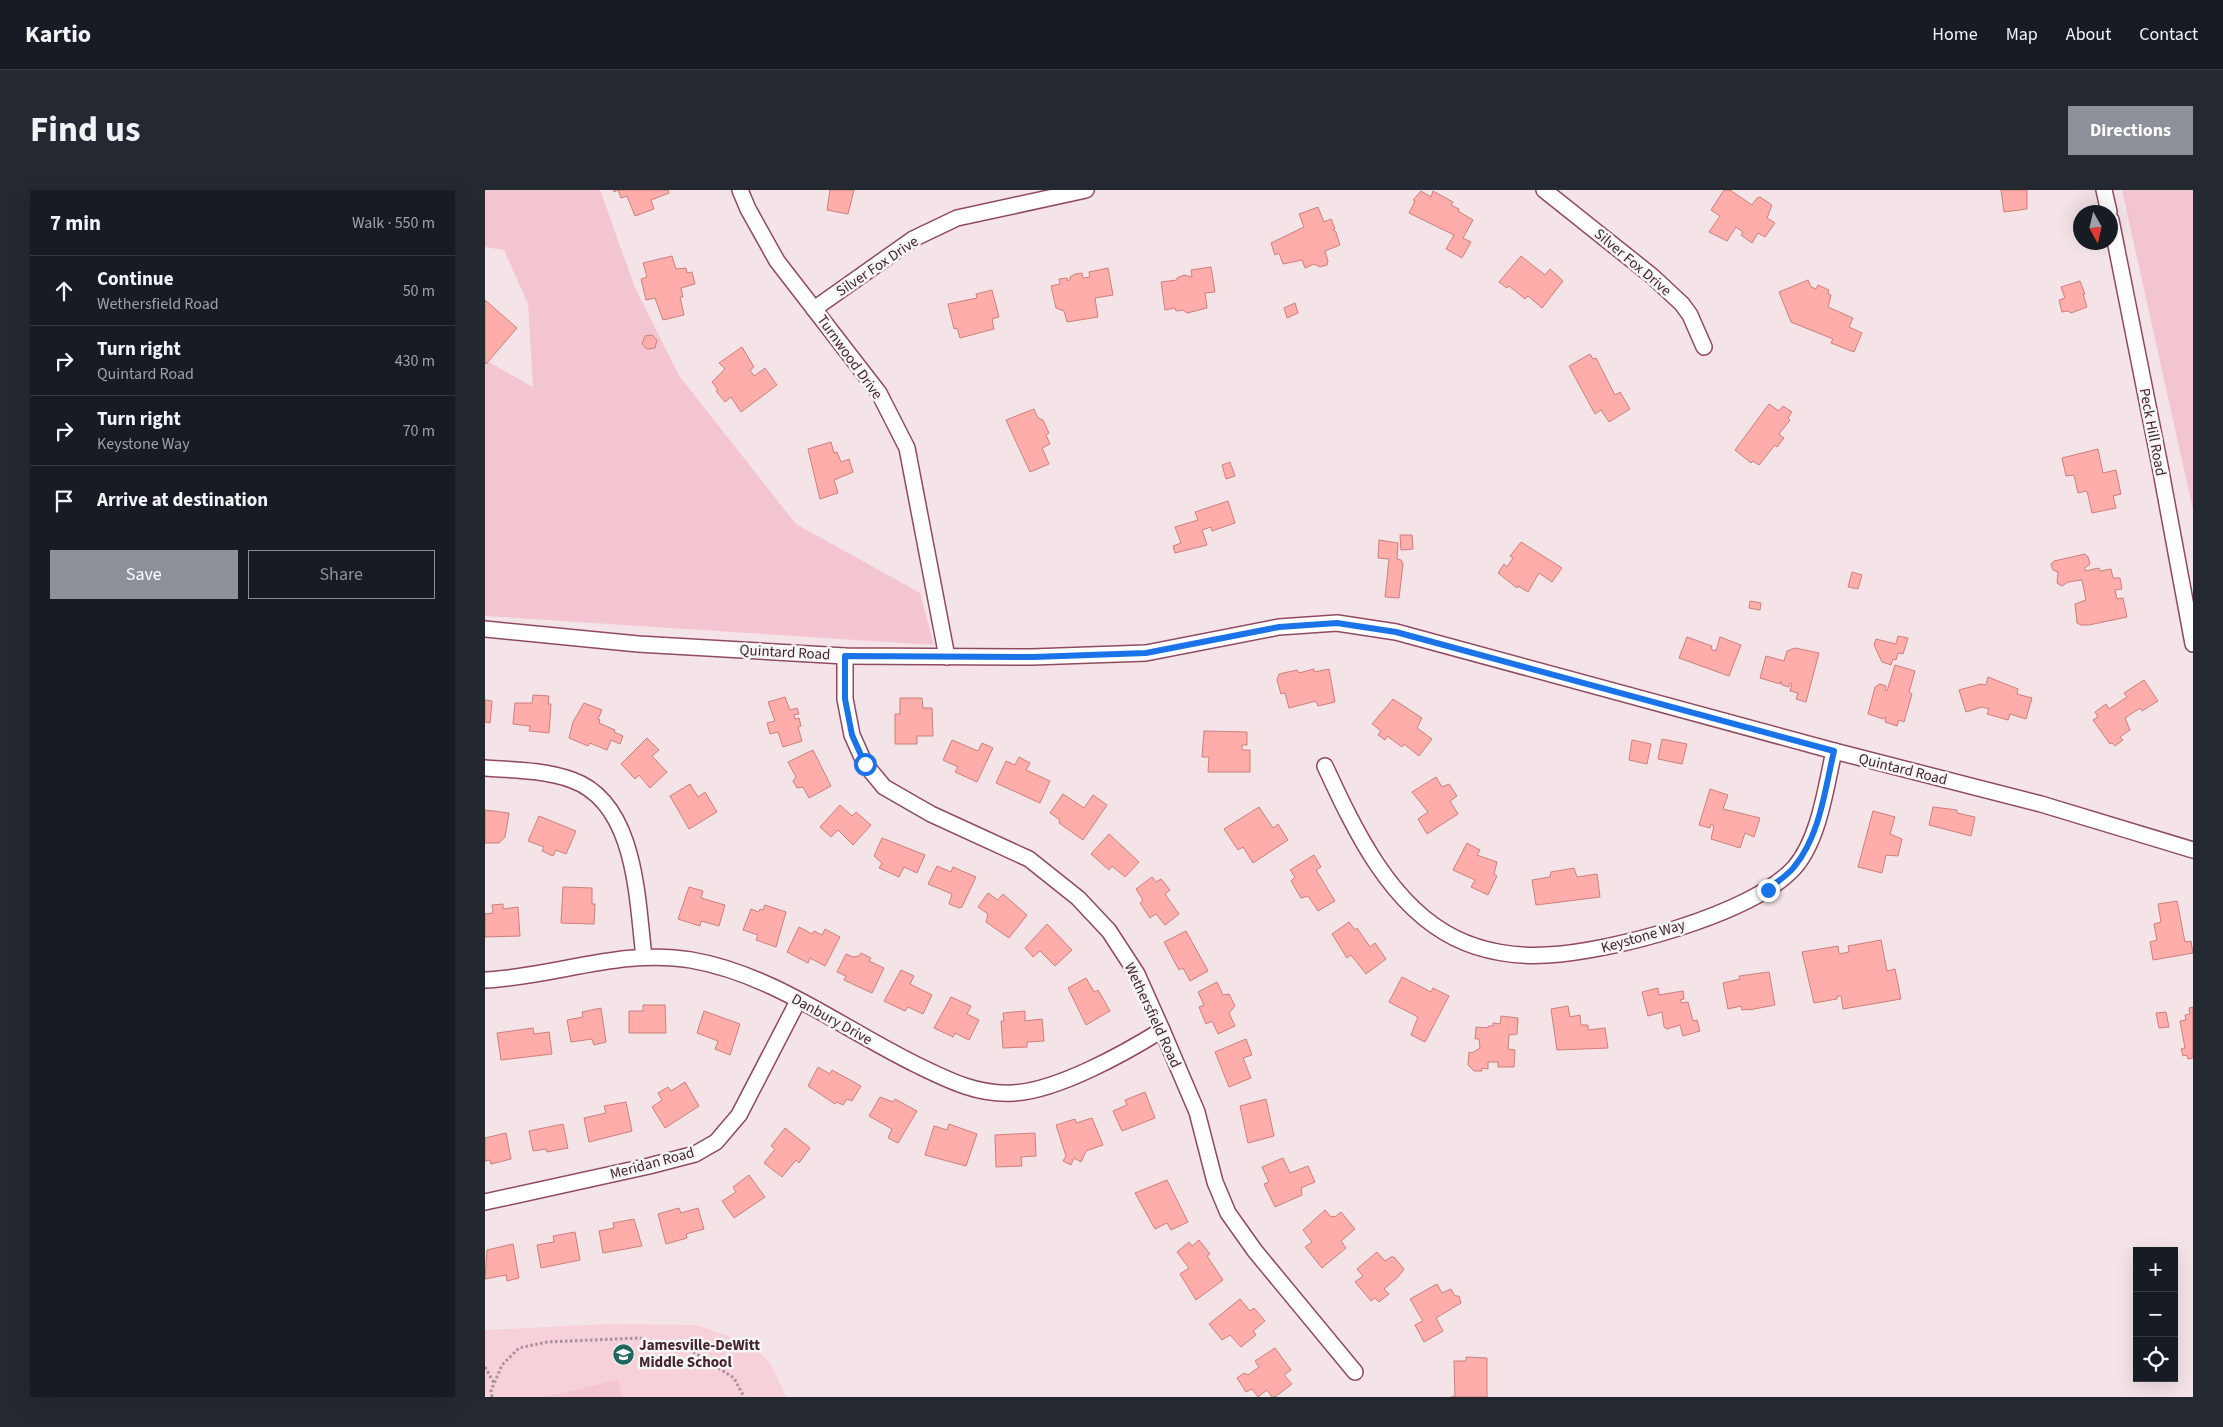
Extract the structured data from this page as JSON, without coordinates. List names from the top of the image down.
{
  "streets": {
    "street": [
      "Silver Fox Drive",
      "Turnwood Drive",
      "Peck Hill Road",
      "Quintard Road",
      "Keystone Way",
      "Wethersfield Road",
      "Danbury Drive",
      "Meridan Road"
    ]
  },
  "crossings": [
    ["Silver Fox Drive", "Turnwood Drive"],
    ["Turnwood Drive", "Quintard Road"],
    ["Quintard Road", "Keystone Way"],
    ["Quintard Road", "Wethersfield Road"],
    ["Wethersfield Road", "Danbury Drive"],
    ["Danbury Drive", "Meridan Road"]
  ],
  "places": {
    "school or university": ["Jamesville-DeWitt Middle School"]
  },
  "north": "bottom",
  "page": {
    "header": "Kartio",
    "nav": [
      "Home",
      "Map",
      "About",
      "Contact"
    ],
    "title": "Find us",
    "buttons": [
      "Directions",
      ["Save", "Share"]
    ],
    "heading": ["7 min", "Walk · 550 m"],
    "list": [
      ["Continue", "Wethersfield Road", "50 m"],
      ["Turn right", "Quintard Road", "430 m"],
      ["Turn right", "Keystone Way", "70 m"],
      "Arrive at destination"
    ],
    "map_buttons": ["+", "−"]
  }
}
